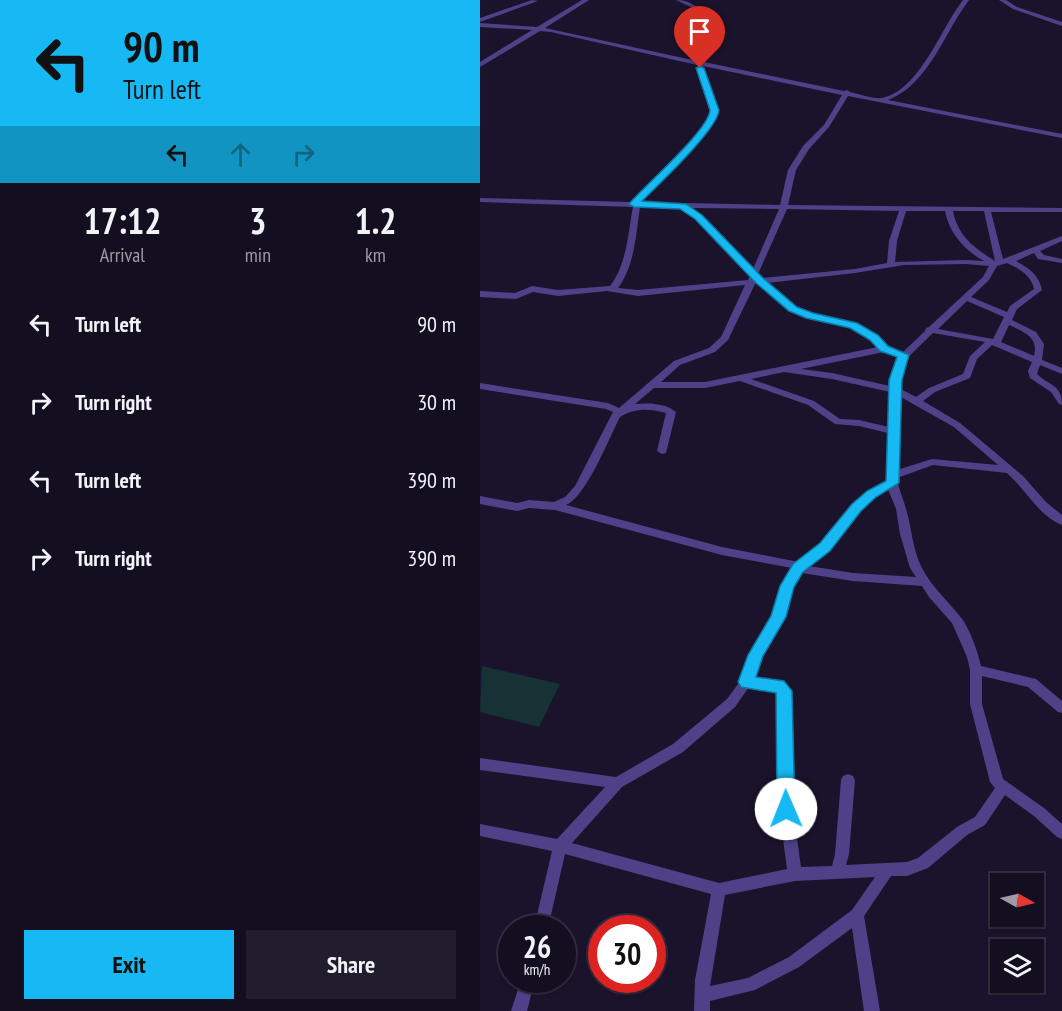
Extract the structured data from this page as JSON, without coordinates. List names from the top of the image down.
{
  "north": "right",
  "page": {
    "turn": ["90 m", "Turn left"],
    "eta": [
      "17:12",
      "Arrival",
      "3",
      "min",
      "1.2",
      "km"
    ],
    "list": [
      {
        "name": "Turn left",
        "value": "90 m"
      },
      {
        "name": "Turn right",
        "value": "30 m"
      },
      {
        "name": "Turn left",
        "value": "390 m"
      },
      {
        "name": "Turn right",
        "value": "390 m"
      }
    ],
    "speed": "26 km/h",
    "limit": "30",
    "buttons": ["Exit", "Share"]
  }
}
